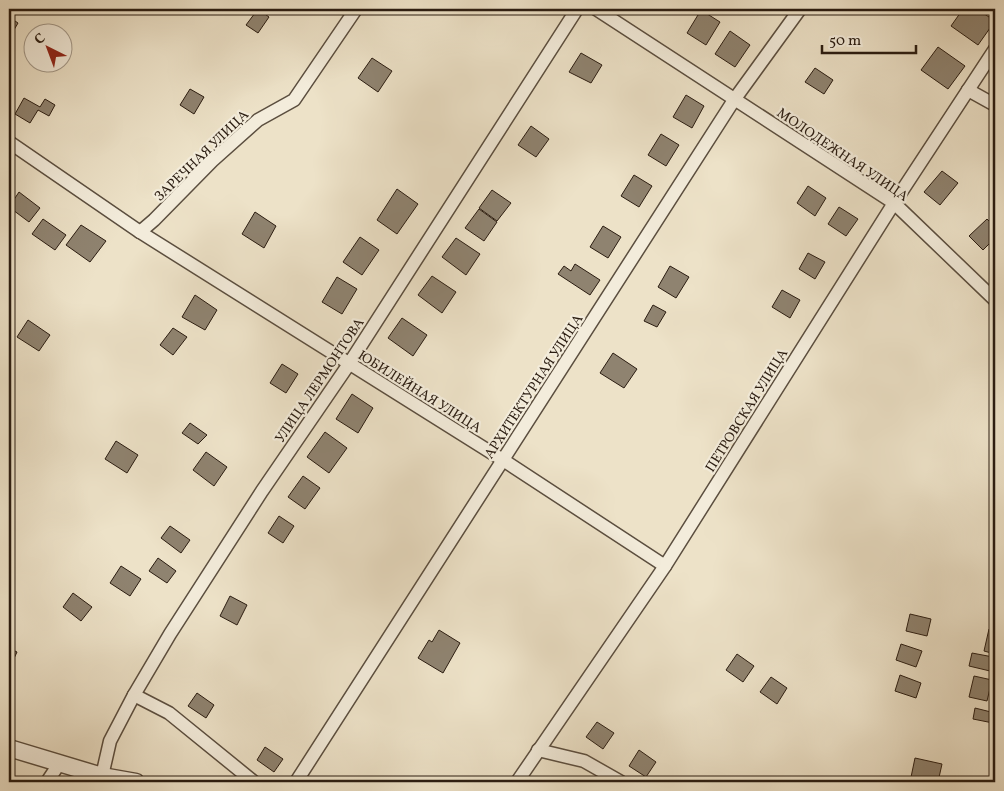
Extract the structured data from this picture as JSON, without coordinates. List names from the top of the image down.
{
  "streets": {
    "street": [
      "МОЛОДЕЖНАЯ УЛИЦА",
      "ЗАРЕЧНАЯ УЛИЦА",
      "УЛИЦА ЛЕРМОНТОВА",
      "АРХИТЕКТУРНАЯ УЛИЦА",
      "ЮБИЛЕЙНАЯ УЛИЦА",
      "ПЕТРОВСКАЯ УЛИЦА"
    ]
  },
  "crossings": [
    ["МОЛОДЕЖНАЯ УЛИЦА", "АРХИТЕКТУРНАЯ УЛИЦА"],
    ["МОЛОДЕЖНАЯ УЛИЦА", "ПЕТРОВСКАЯ УЛИЦА"],
    ["ЗАРЕЧНАЯ УЛИЦА", "ЮБИЛЕЙНАЯ УЛИЦА"],
    ["УЛИЦА ЛЕРМОНТОВА", "ЮБИЛЕЙНАЯ УЛИЦА"],
    ["АРХИТЕКТУРНАЯ УЛИЦА", "ЮБИЛЕЙНАЯ УЛИЦА"],
    ["ЮБИЛЕЙНАЯ УЛИЦА", "ПЕТРОВСКАЯ УЛИЦА"]
  ],
  "scale_bar": "50 m",
  "north": "top left"
}
